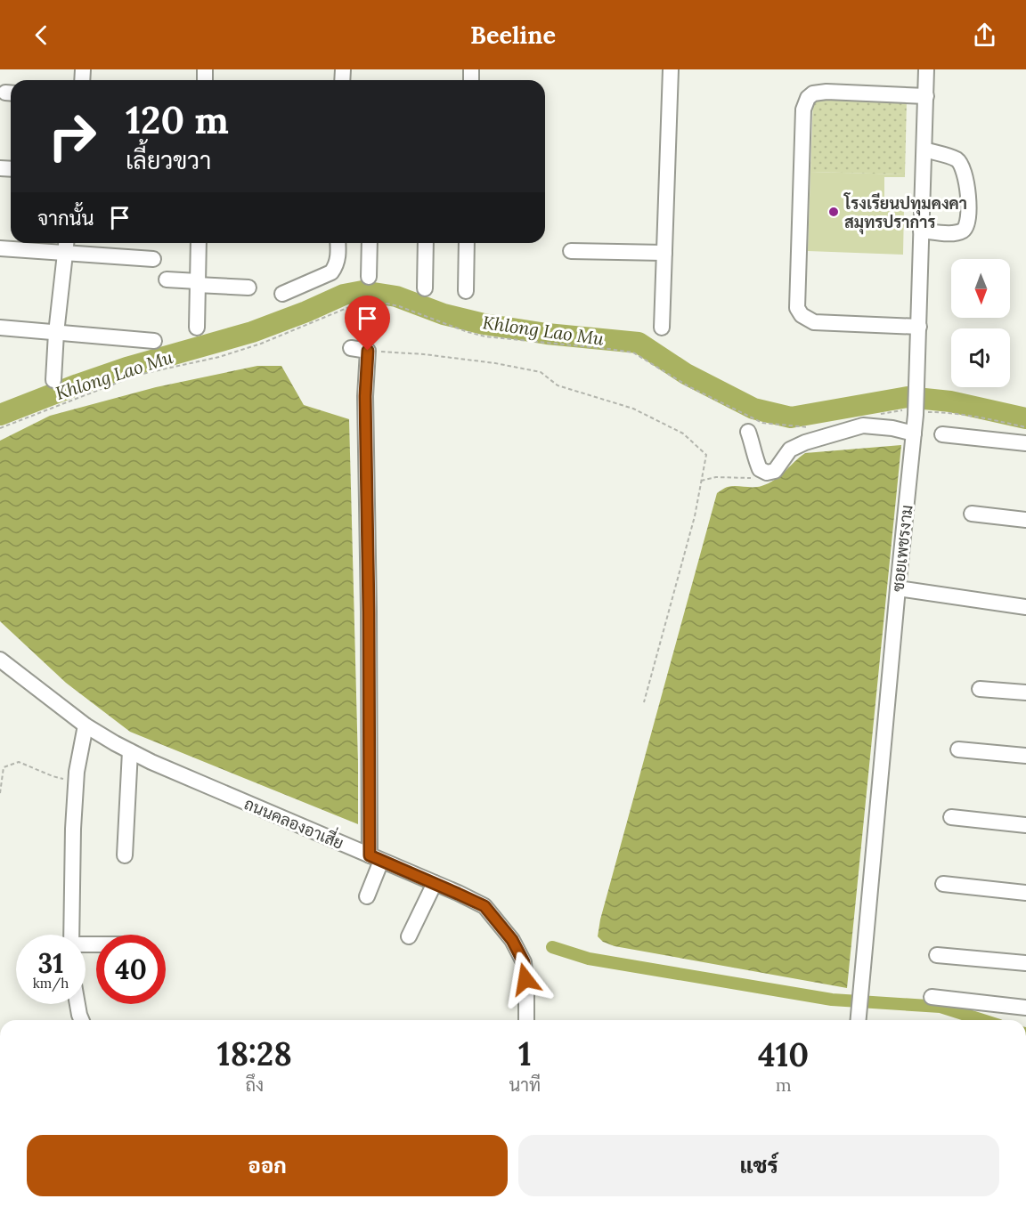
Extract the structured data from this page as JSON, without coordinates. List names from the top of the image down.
{
  "streets": {
    "street": ["ซอยเพชรงาม", "ถนนคลองอาเสี่ย"]
  },
  "water": ["Khlong Lao Mu"],
  "places": ["โรงเรียนปทุมคงคา สมุทรปราการ"],
  "north": "bottom",
  "page": {
    "header": "Beeline",
    "turn": ["120 m", "เลี้ยวขวา"],
    "then": "จากนั้น",
    "speed": "31 km/h",
    "limit": "40",
    "eta": [
      "18:28",
      "ถึง",
      "1",
      "นาที",
      "410",
      "m"
    ],
    "buttons": ["ออก", "แชร์"]
  }
}
